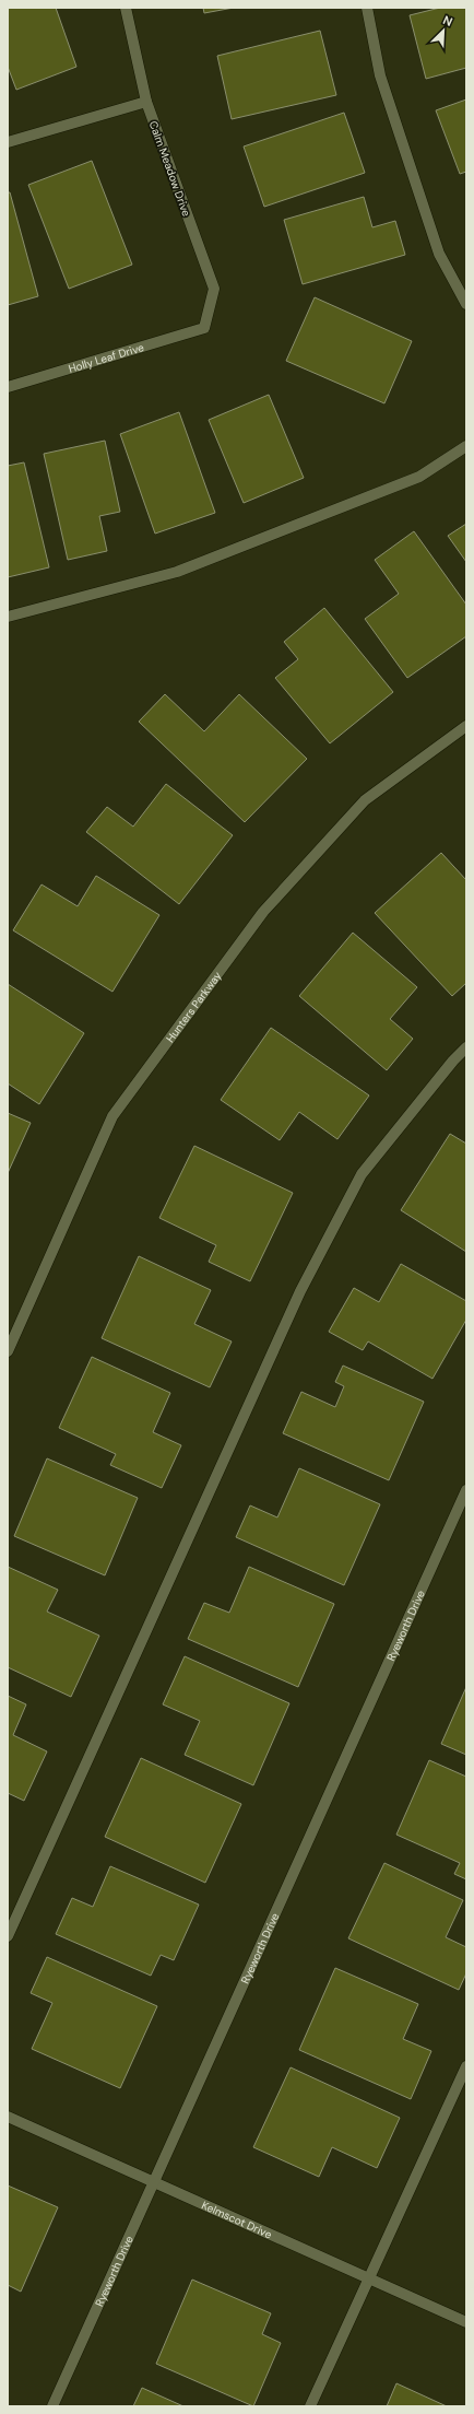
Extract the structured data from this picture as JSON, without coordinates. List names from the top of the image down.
{
  "streets": {
    "street": [
      "Calm Meadow Drive",
      "Holly Leaf Drive",
      "Hunters Parkway",
      "Ryeworth Drive",
      "Kelmscot Drive"
    ]
  },
  "crossings": [
    ["Calm Meadow Drive", "Holly Leaf Drive"],
    ["Ryeworth Drive", "Kelmscot Drive"]
  ],
  "north": "top right"
}
